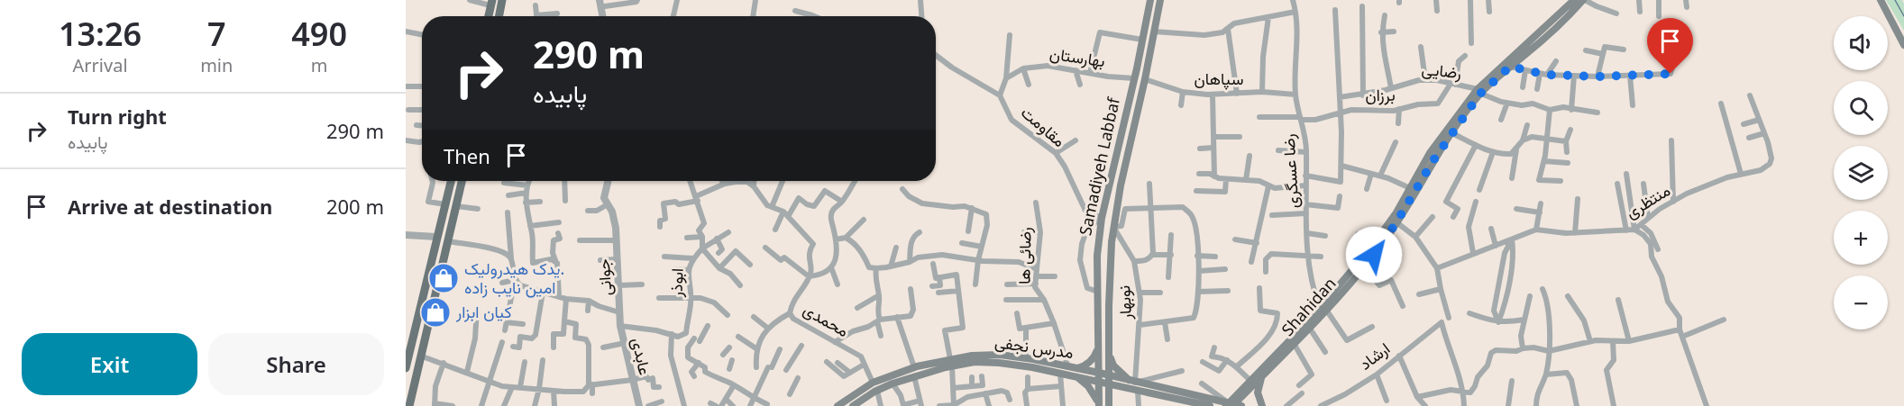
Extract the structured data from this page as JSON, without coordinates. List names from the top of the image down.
{
  "streets": {
    "main road": ["Samadiyeh Labbaf", "Shahidan", "مدرس نجفی"],
    "street": [
      "بهارستان",
      "رضایی",
      "سپاهان",
      "برزان",
      "مقاومت",
      "رضا عسگری",
      "منتظری",
      "رضائی ها",
      "جوانی",
      "ابوذر",
      "نوبهار",
      "محمدی",
      "عابدی",
      "ارشاد"
    ]
  },
  "crossings": [
    ["بهارستان", "Samadiyeh Labbaf"],
    ["رضایی", "برزان"],
    ["رضایی", "Shahidan"],
    ["سپاهان", "Samadiyeh Labbaf"],
    ["سپاهان", "رضا عسگری"],
    ["برزان", "رضا عسگری"],
    ["مقاومت", "Samadiyeh Labbaf"],
    ["Samadiyeh Labbaf", "نوبهار"],
    ["Samadiyeh Labbaf", "مدرس نجفی"],
    ["رضا عسگری", "Shahidan"],
    ["رضائی ها", "مدرس نجفی"],
    ["جوانی", "عابدی"],
    ["نوبهار", "مدرس نجفی"],
    ["Shahidan", "مدرس نجفی"],
    ["محمدی", "مدرس نجفی"]
  ],
  "places": {
    "shop": ["یدک هیدرولیک. امین نایب زاده", "کیان ابزار"]
  },
  "page": {
    "eta": [
      "13:26",
      "Arrival",
      "7",
      "min",
      "490",
      "m"
    ],
    "map_buttons": ["+", "−"],
    "turn": ["290 m", "پابیده"],
    "list": [
      {
        "name": "Turn right",
        "note": "پابیده",
        "value": "290 m"
      },
      {
        "name": "Arrive at destination",
        "value": "200 m"
      }
    ],
    "then": "Then",
    "buttons": ["Exit", "Share"]
  }
}
